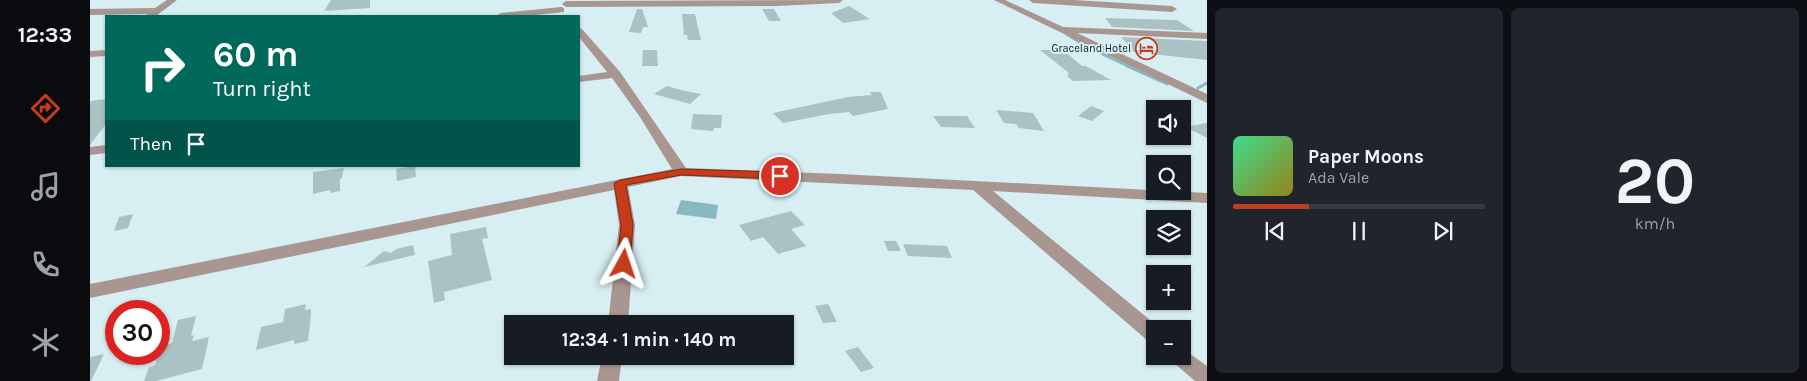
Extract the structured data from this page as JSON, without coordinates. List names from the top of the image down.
{
  "places": {
    "hotel": ["Graceland Hotel"]
  },
  "page": {
    "tabs": "12:33",
    "tile": ["20", "km/h"],
    "turn": ["60 m", "Turn right"],
    "map_buttons": ["+", "−"],
    "then": "Then",
    "song": ["Paper Moons", "Ada Vale"],
    "limit": "30",
    "trip": "12:34 · 1 min · 140 m"
  }
}
